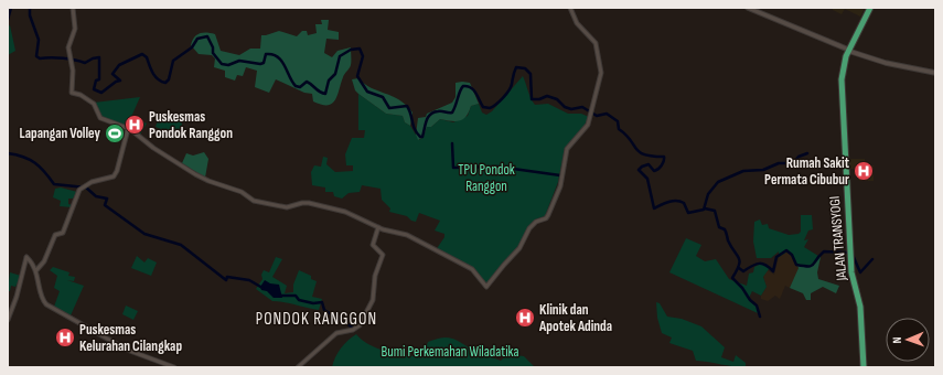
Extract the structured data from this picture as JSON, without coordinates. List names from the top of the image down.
{
  "streets": {
    "highway": ["JALAN TRANSYOGI"]
  },
  "districts": ["PONDOK RANGGON"],
  "parks": ["TPU Pondok Ranggon", "Bumi Perkemahan Wiladatika"],
  "places": {
    "hospital": [
      "Puskesmas Pondok Ranggon",
      "Rumah Sakit Permata Cibubur",
      "Klinik dan Apotek Adinda",
      "Puskesmas Kelurahan Cilangkap"
    ],
    "sports": ["Lapangan Volley"]
  },
  "north": "left"
}
